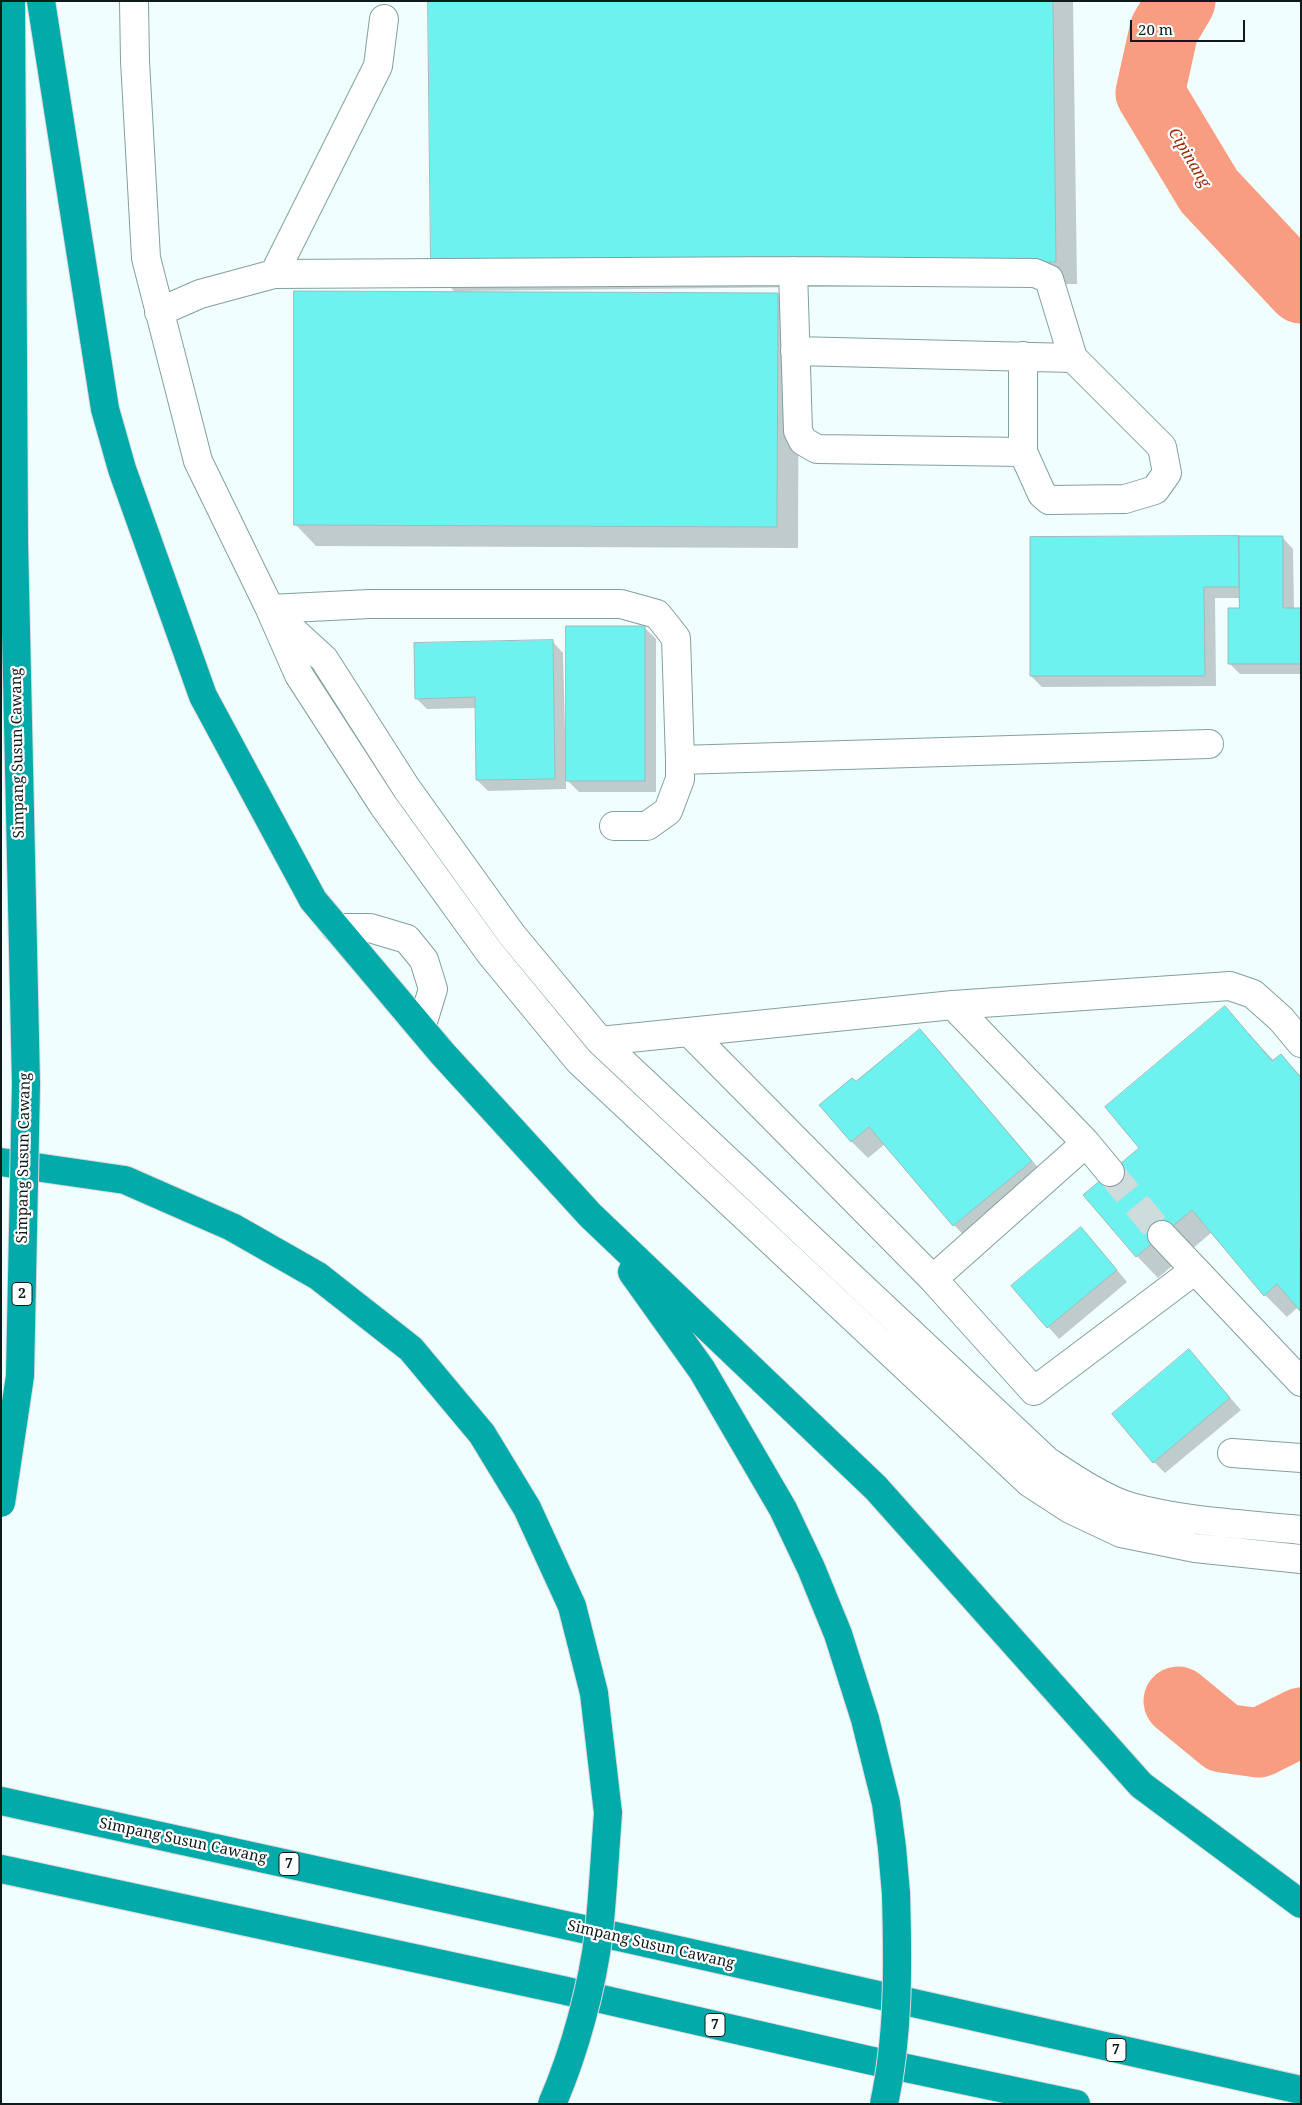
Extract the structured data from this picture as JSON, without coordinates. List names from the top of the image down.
{
  "streets": {
    "highway": ["Simpang Susun Cawang", "2", "7"]
  },
  "water": ["Cipinang"],
  "scale_bar": "20 m"
}
